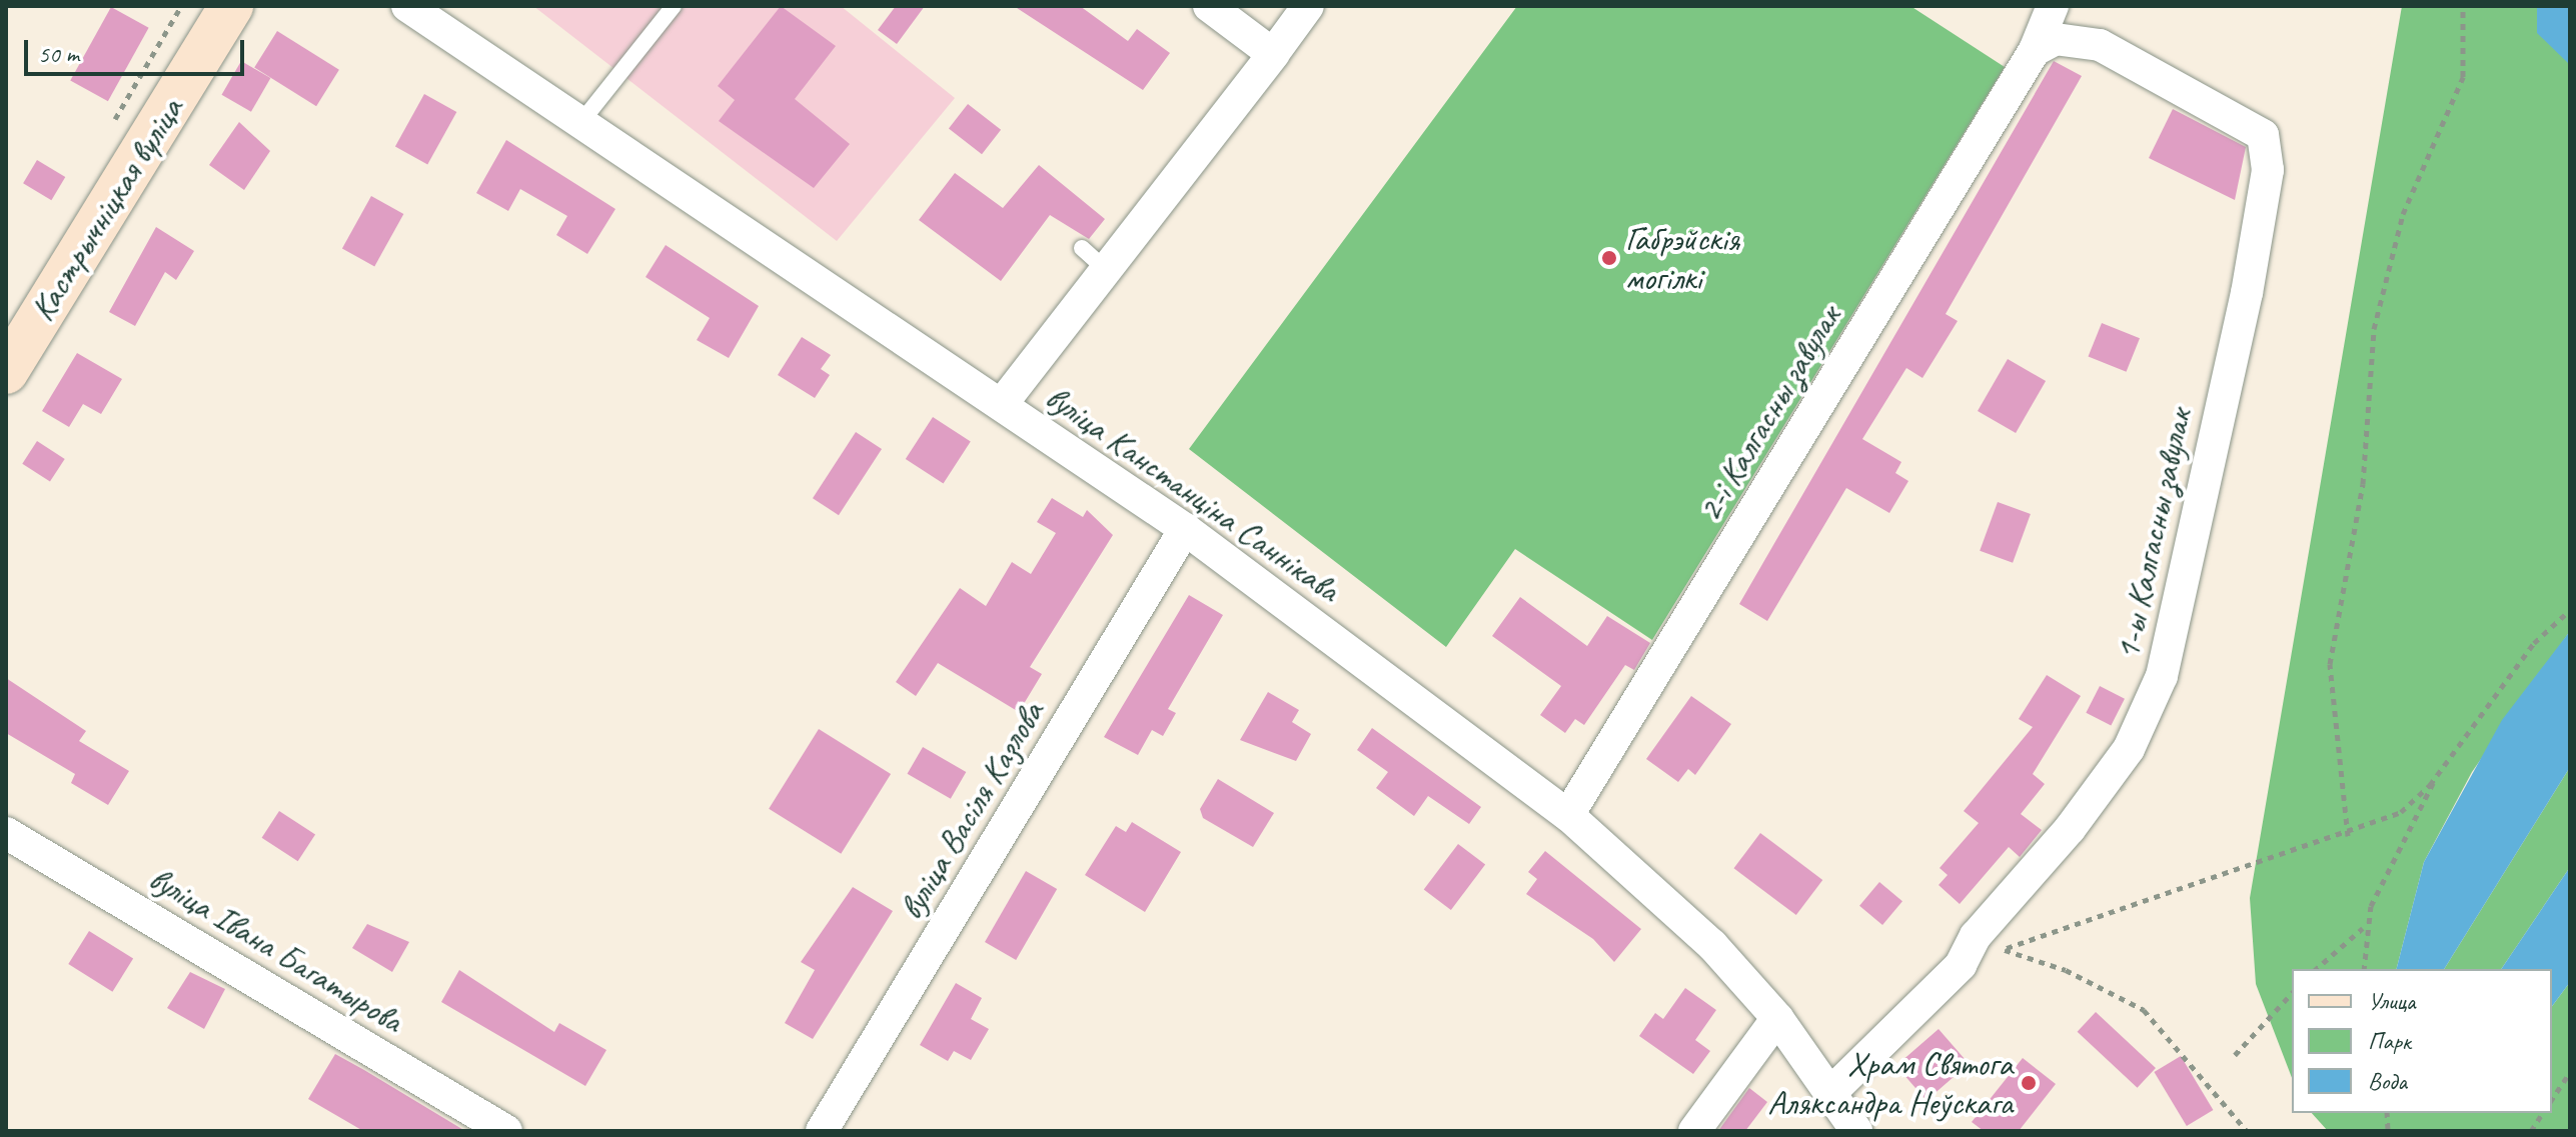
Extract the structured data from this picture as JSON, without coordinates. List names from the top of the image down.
{
  "streets": {
    "main road": ["Кастрычніцкая вуліца"],
    "street": [
      "2-і Калгасны завулак",
      "вуліца Канстанціна Саннікава",
      "1-ы Калгасны завулак",
      "вуліца Васіля Казлова",
      "вуліца Івана Багатырова"
    ]
  },
  "crossings": [
    ["2-і Калгасны завулак", "вуліца Канстанціна Саннікава"],
    ["2-і Калгасны завулак", "1-ы Калгасны завулак"],
    ["вуліца Канстанціна Саннікава", "1-ы Калгасны завулак"],
    ["вуліца Канстанціна Саннікава", "вуліца Васіля Казлова"]
  ],
  "places": ["Габрэйскія могілкі", "Храм Святога Аляксандра Неўскага"],
  "legend": ["Улица", "Парк", "Вода"],
  "scale_bar": "50 m"
}
